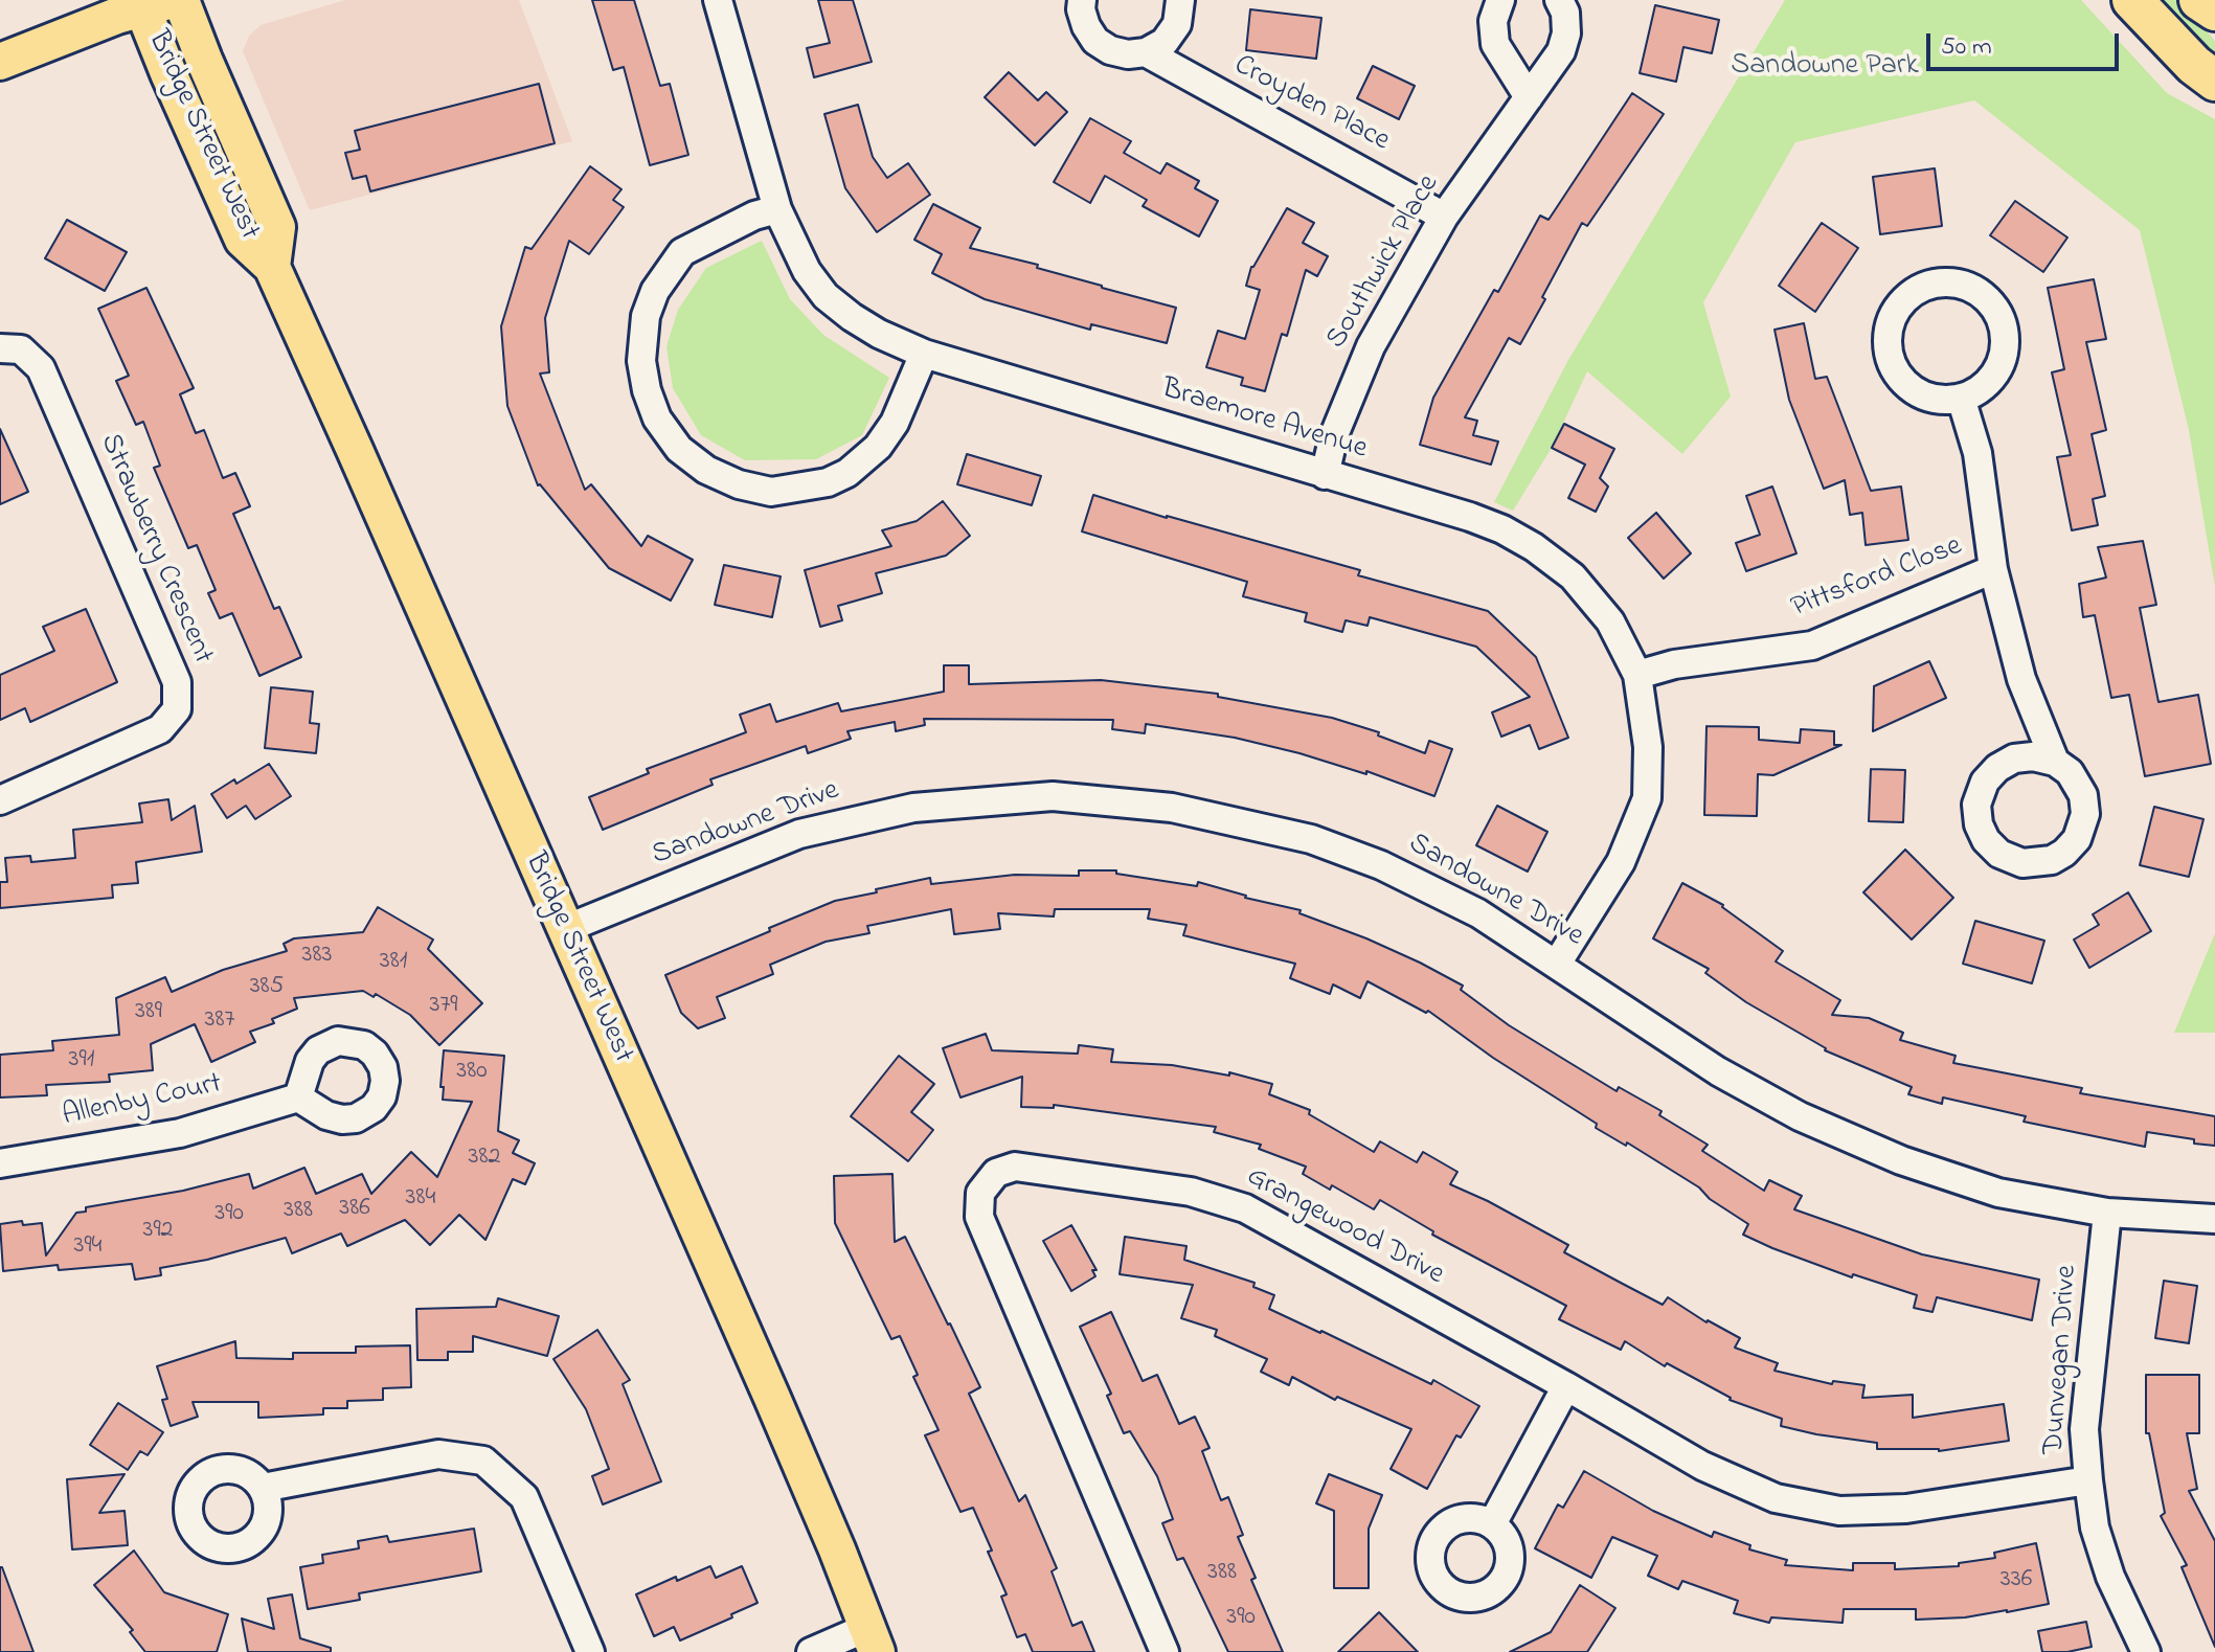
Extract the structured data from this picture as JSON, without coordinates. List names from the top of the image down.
{
  "streets": {
    "main road": ["Bridge Street West"],
    "street": [
      "Croyden Place",
      "Southwick Place",
      "Braemore Avenue",
      "Strawberry Crescent",
      "Pittsford Close",
      "Sandowne Drive",
      "Allenby Court",
      "Grangewood Drive",
      "Dunvegan Drive"
    ]
  },
  "crossings": [
    ["Croyden Place", "Southwick Place"],
    ["Bridge Street West", "Sandowne Drive"],
    ["Southwick Place", "Braemore Avenue"],
    ["Braemore Avenue", "Pittsford Close"],
    ["Braemore Avenue", "Sandowne Drive"],
    ["Sandowne Drive", "Dunvegan Drive"],
    ["Grangewood Drive", "Dunvegan Drive"]
  ],
  "parks": ["Sandowne Park"],
  "house_numbers": [
    "383",
    "381",
    "385",
    "379",
    "389",
    "387",
    "391",
    "380",
    "382",
    "384",
    "386",
    "388",
    "390",
    "392",
    "394",
    "388",
    "336",
    "390"
  ],
  "scale_bar": "50 m"
}
